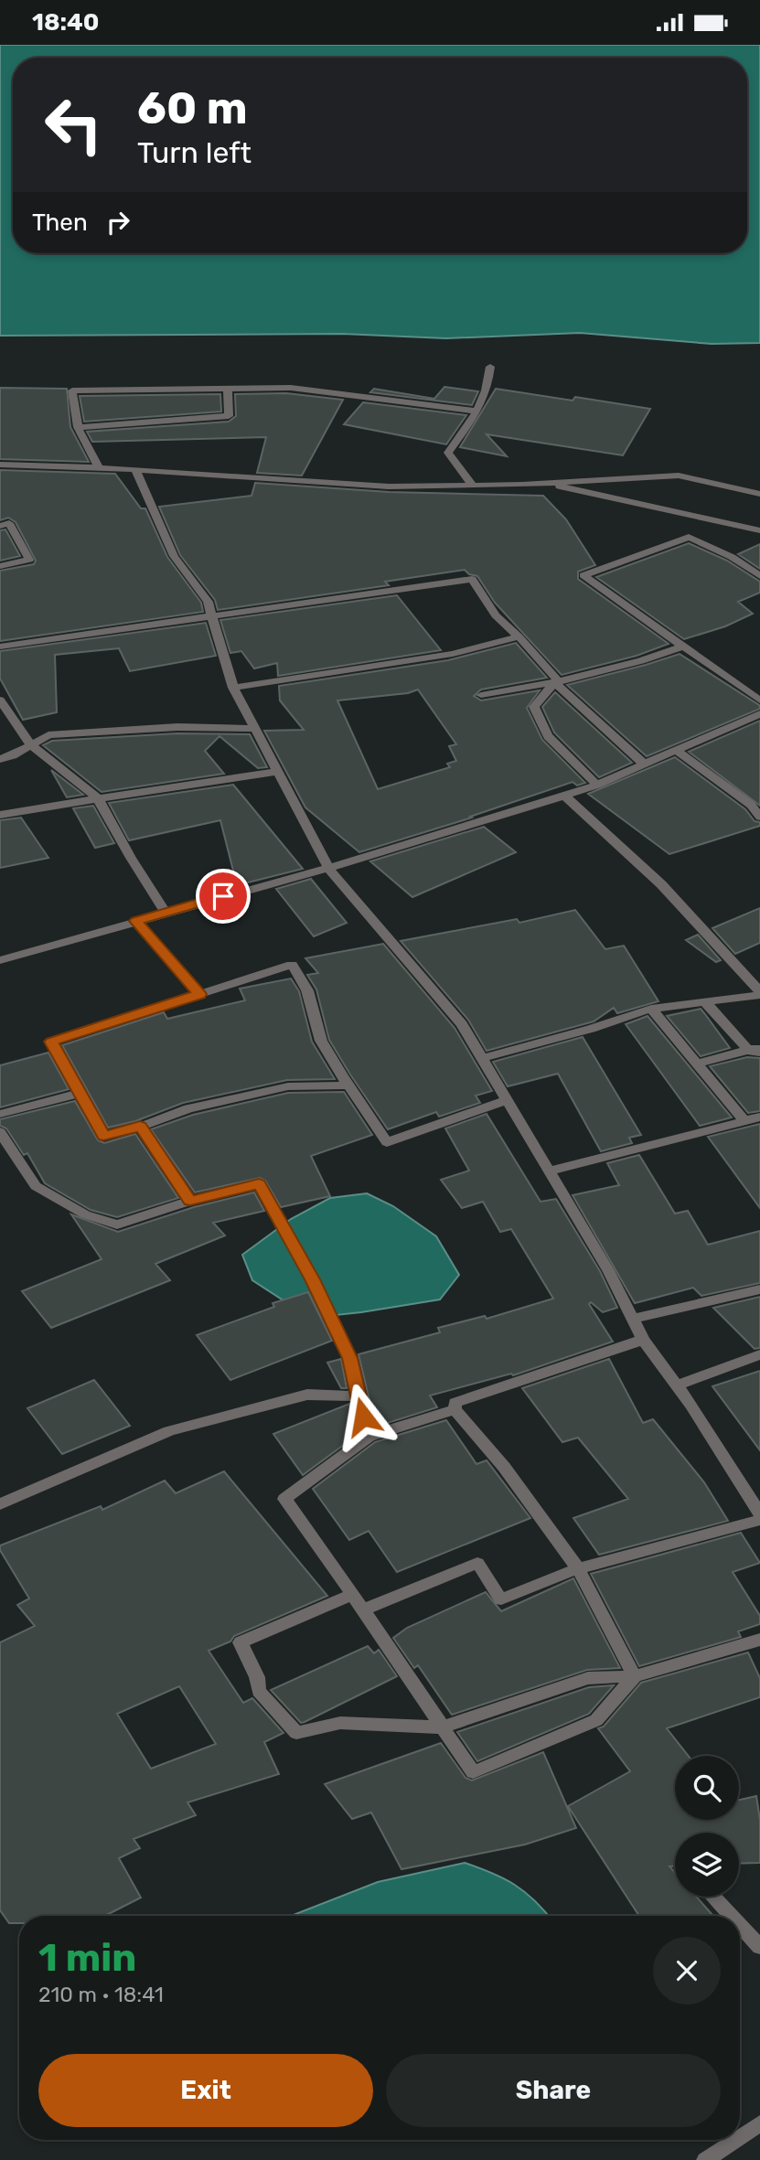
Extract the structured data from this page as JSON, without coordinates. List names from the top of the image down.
{
  "page": {
    "status": "18:40",
    "turn": ["60 m", "Turn left"],
    "then": "Then",
    "heading": ["1 min", "210 m · 18:41"],
    "buttons": ["Exit", "Share"]
  }
}
